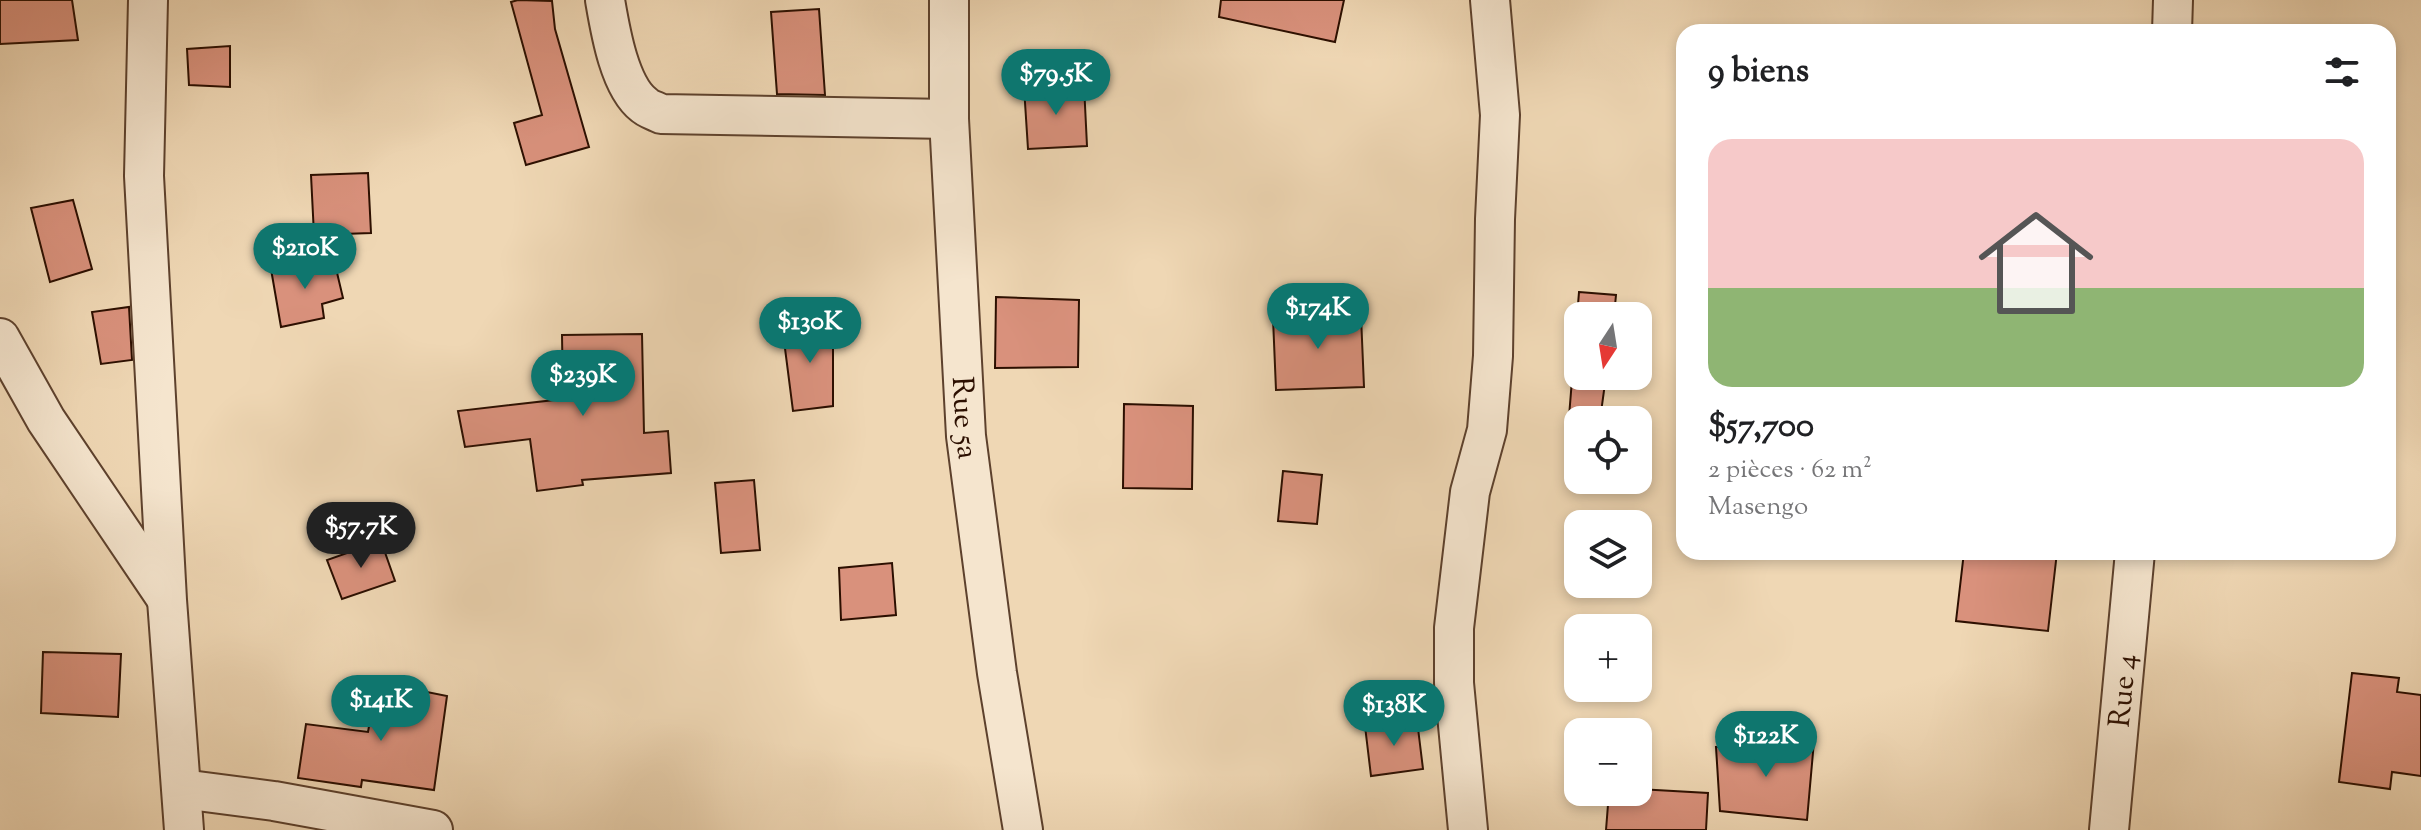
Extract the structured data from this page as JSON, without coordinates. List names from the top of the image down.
{
  "streets": {
    "street": ["Rue 5a", "Rue 4"]
  },
  "north": "bottom",
  "page": {
    "heading": "9 biens",
    "price": [
      "$79.5K",
      "$210K",
      "$174K",
      "$130K",
      "$239K",
      "$57.7K",
      "$141K",
      "$138K",
      "$122K"
    ],
    "list": [
      {
        "name": "$57,700",
        "note": "2 pièces · 62 m² · Masengo"
      }
    ],
    "map_buttons": ["+", "−"]
  }
}
